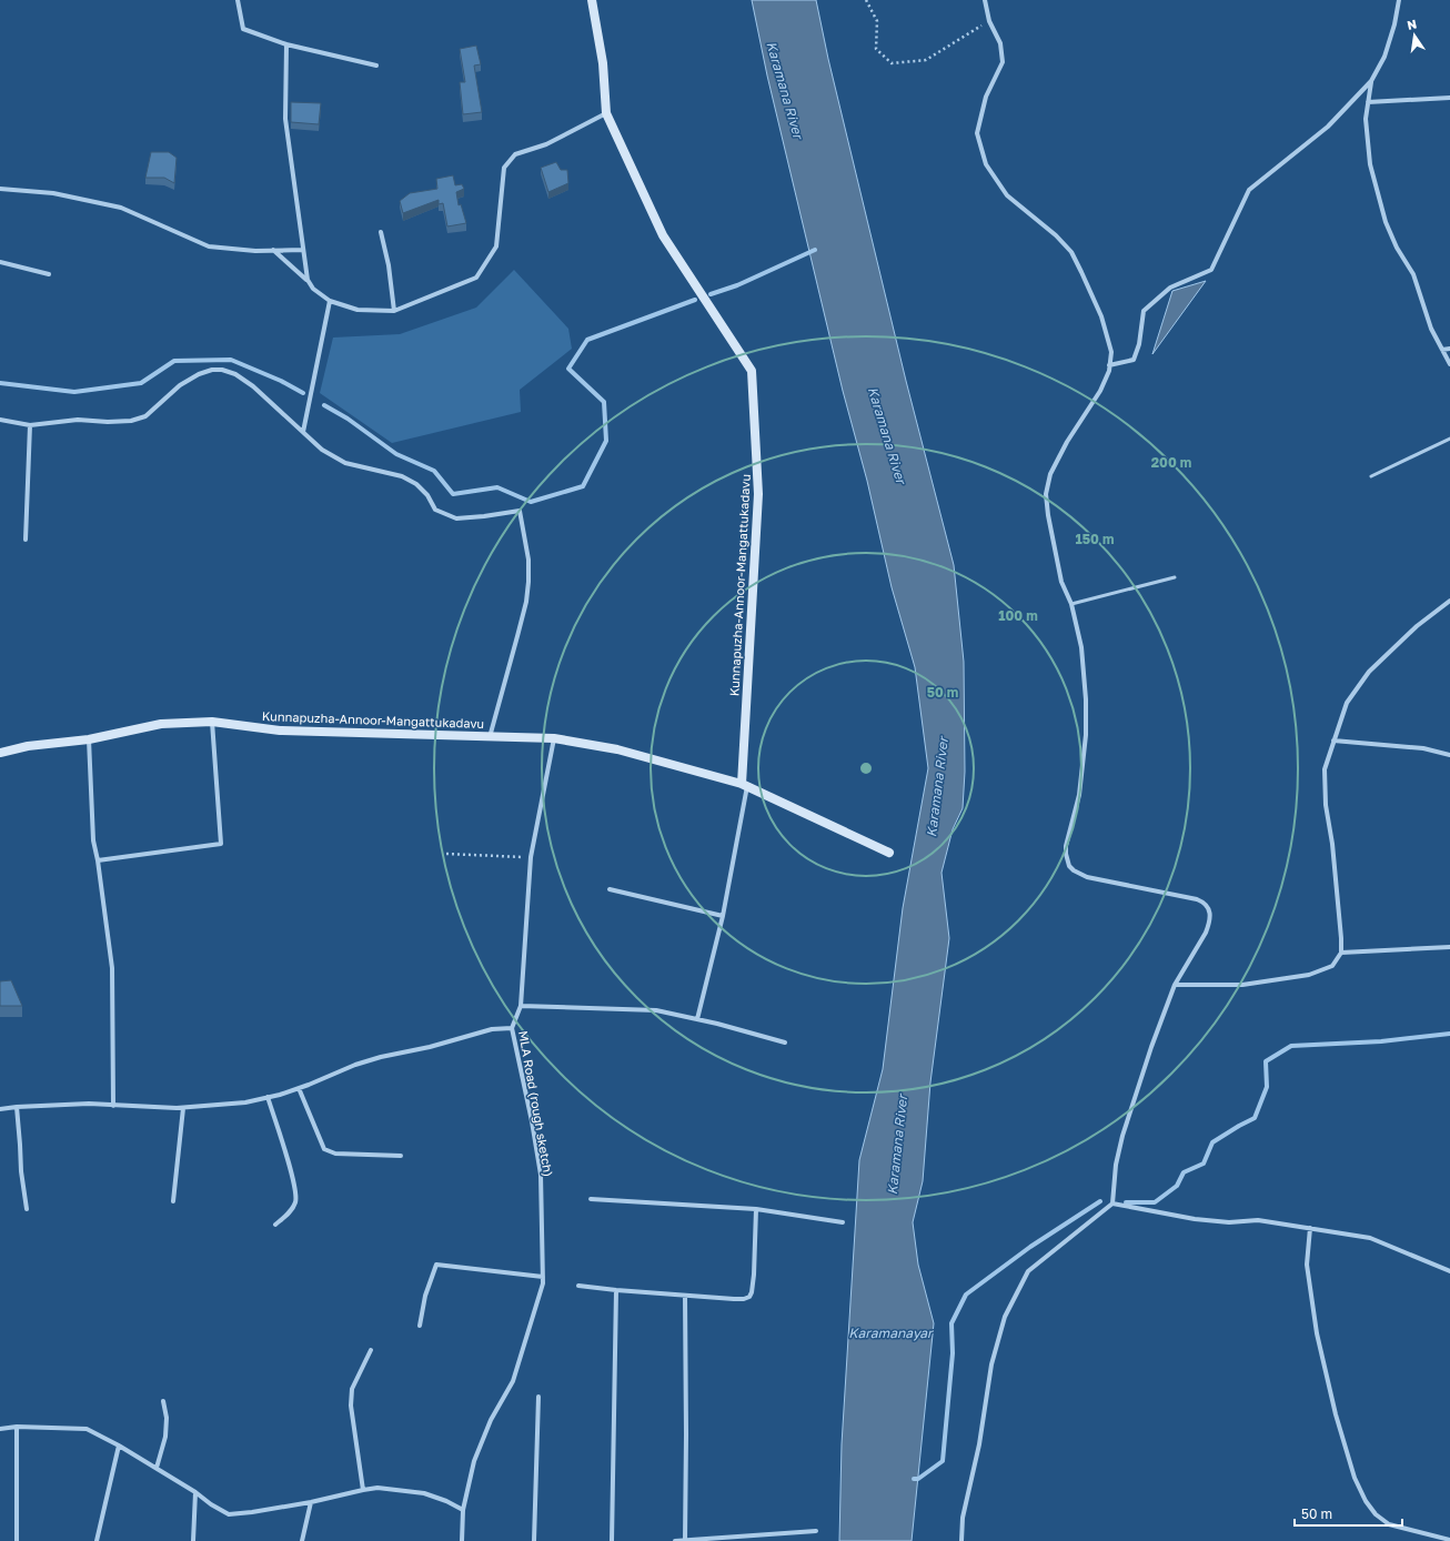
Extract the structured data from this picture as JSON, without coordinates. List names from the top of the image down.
{
  "streets": {
    "street": ["Kunnapuzha-Annoor-Mangattukadavu", "MLA Road (rough sketch)"]
  },
  "crossings": [
    ["Kunnapuzha-Annoor-Mangattukadavu", "MLA Road (rough sketch)"]
  ],
  "water": ["Karamana River", "Karamanayar"],
  "scale_bar": "50 m",
  "north": "top",
  "rings": [
    "200 m",
    "150 m",
    "100 m",
    "50 m"
  ]
}
